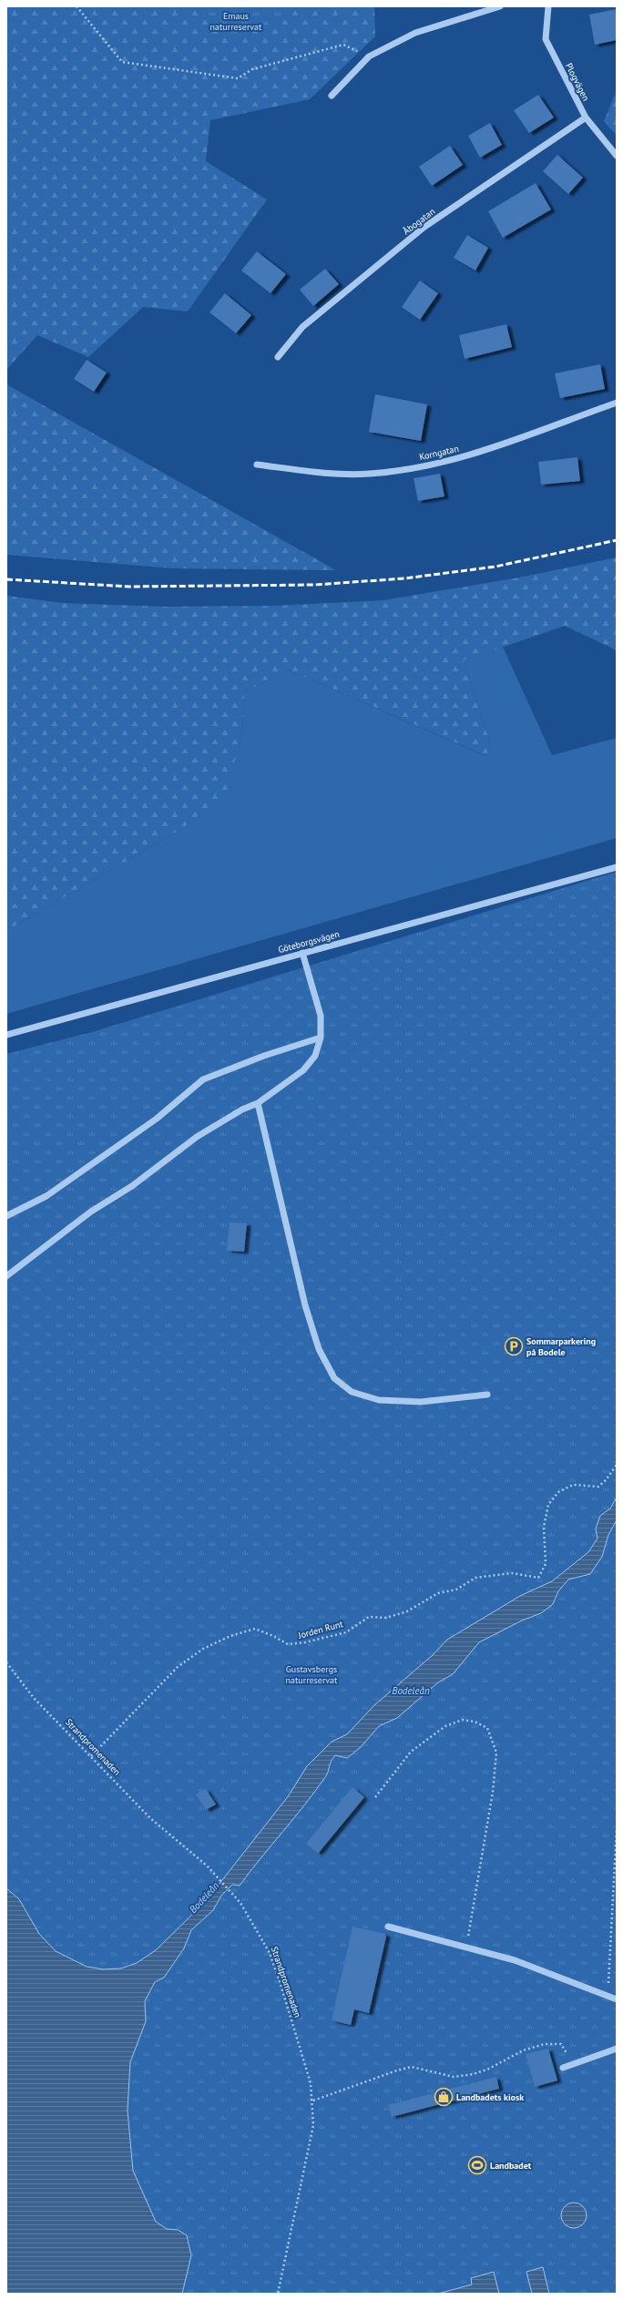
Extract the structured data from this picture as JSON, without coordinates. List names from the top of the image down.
{
  "streets": {
    "street": [
      "Plogvägen",
      "Åbogatan",
      "Korngatan",
      "Göteborgsvägen"
    ],
    "path": ["Jorden Runt", "Strandpromenaden"]
  },
  "crossings": [
    ["Plogvägen", "Åbogatan"],
    ["Jorden Runt", "Strandpromenaden"]
  ],
  "water": ["Bodeleån"],
  "parks": ["Emaus naturreservat", "Gustavsbergs naturreservat"],
  "places": {
    "parking": ["Sommarparkering på Bodele"],
    "shop": ["Landbadets kiosk"],
    "sports": ["Landbadet"]
  }
}
